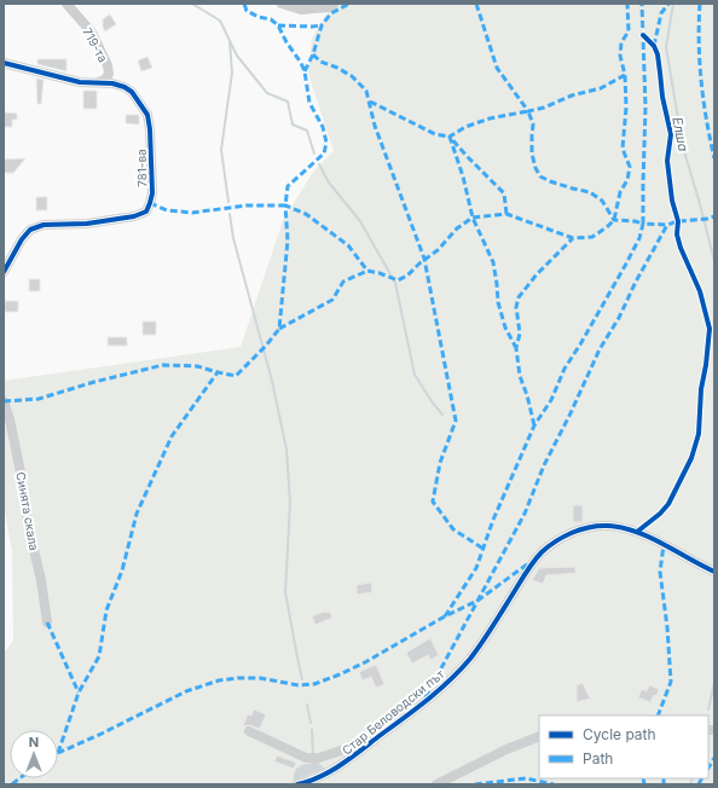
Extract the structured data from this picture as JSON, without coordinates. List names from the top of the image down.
{
  "streets": {
    "street": [
      "719-та",
      "781-ва",
      "Синята скала",
      "Стар Беловодски път"
    ]
  },
  "crossings": [
    ["719-та", "781-ва"]
  ],
  "water": ["Елша"],
  "legend": ["Cycle path", "Path"],
  "north": "top"
}
